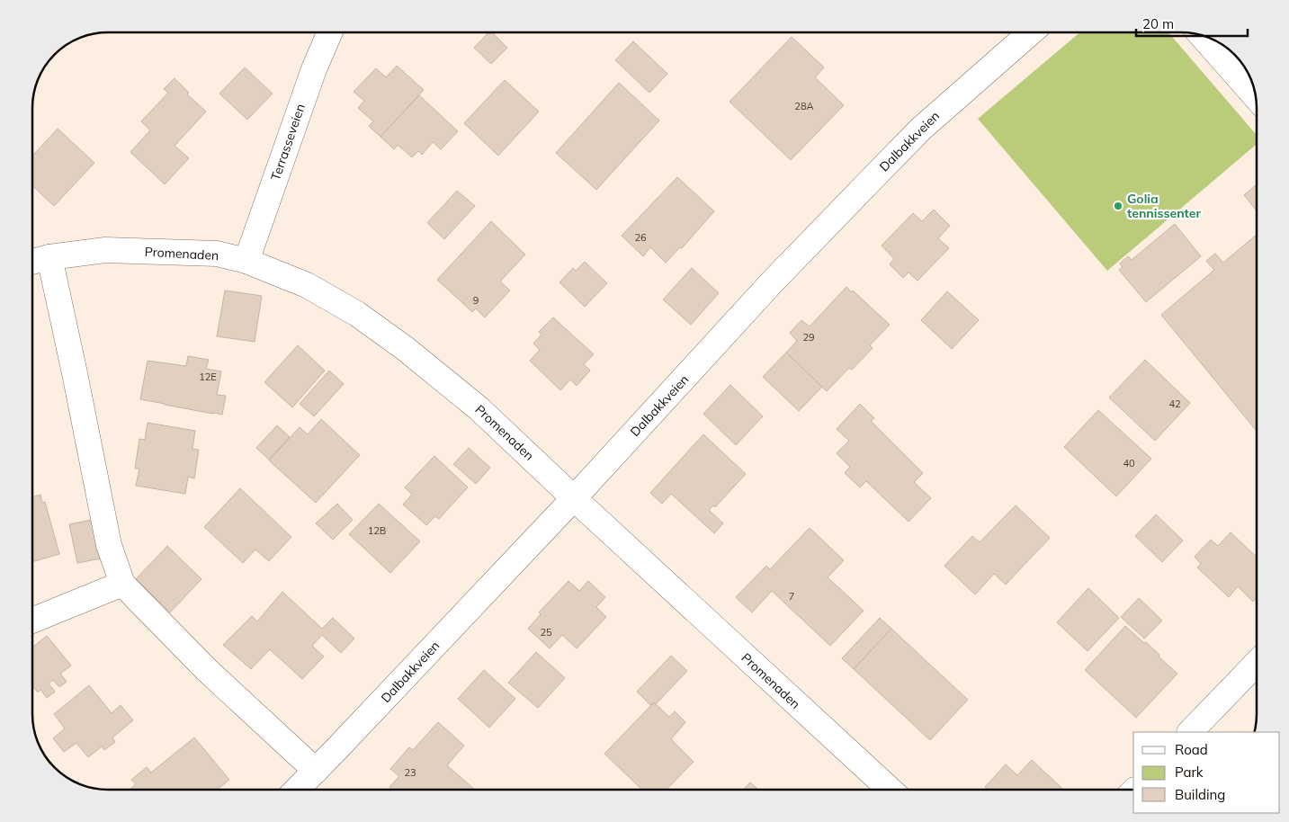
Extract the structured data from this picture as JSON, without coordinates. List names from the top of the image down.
{
  "streets": {
    "street": ["Dalbakkveien", "Terrasseveien", "Promenaden"]
  },
  "crossings": [
    ["Dalbakkveien", "Promenaden"],
    ["Terrasseveien", "Promenaden"]
  ],
  "places": ["Golia tennissenter"],
  "house_numbers": [
    "28A",
    "26",
    "9",
    "29",
    "12E",
    "42",
    "40",
    "12B",
    "7",
    "25",
    "23"
  ],
  "legend": ["Road", "Park", "Building"],
  "scale_bar": "20 m"
}
